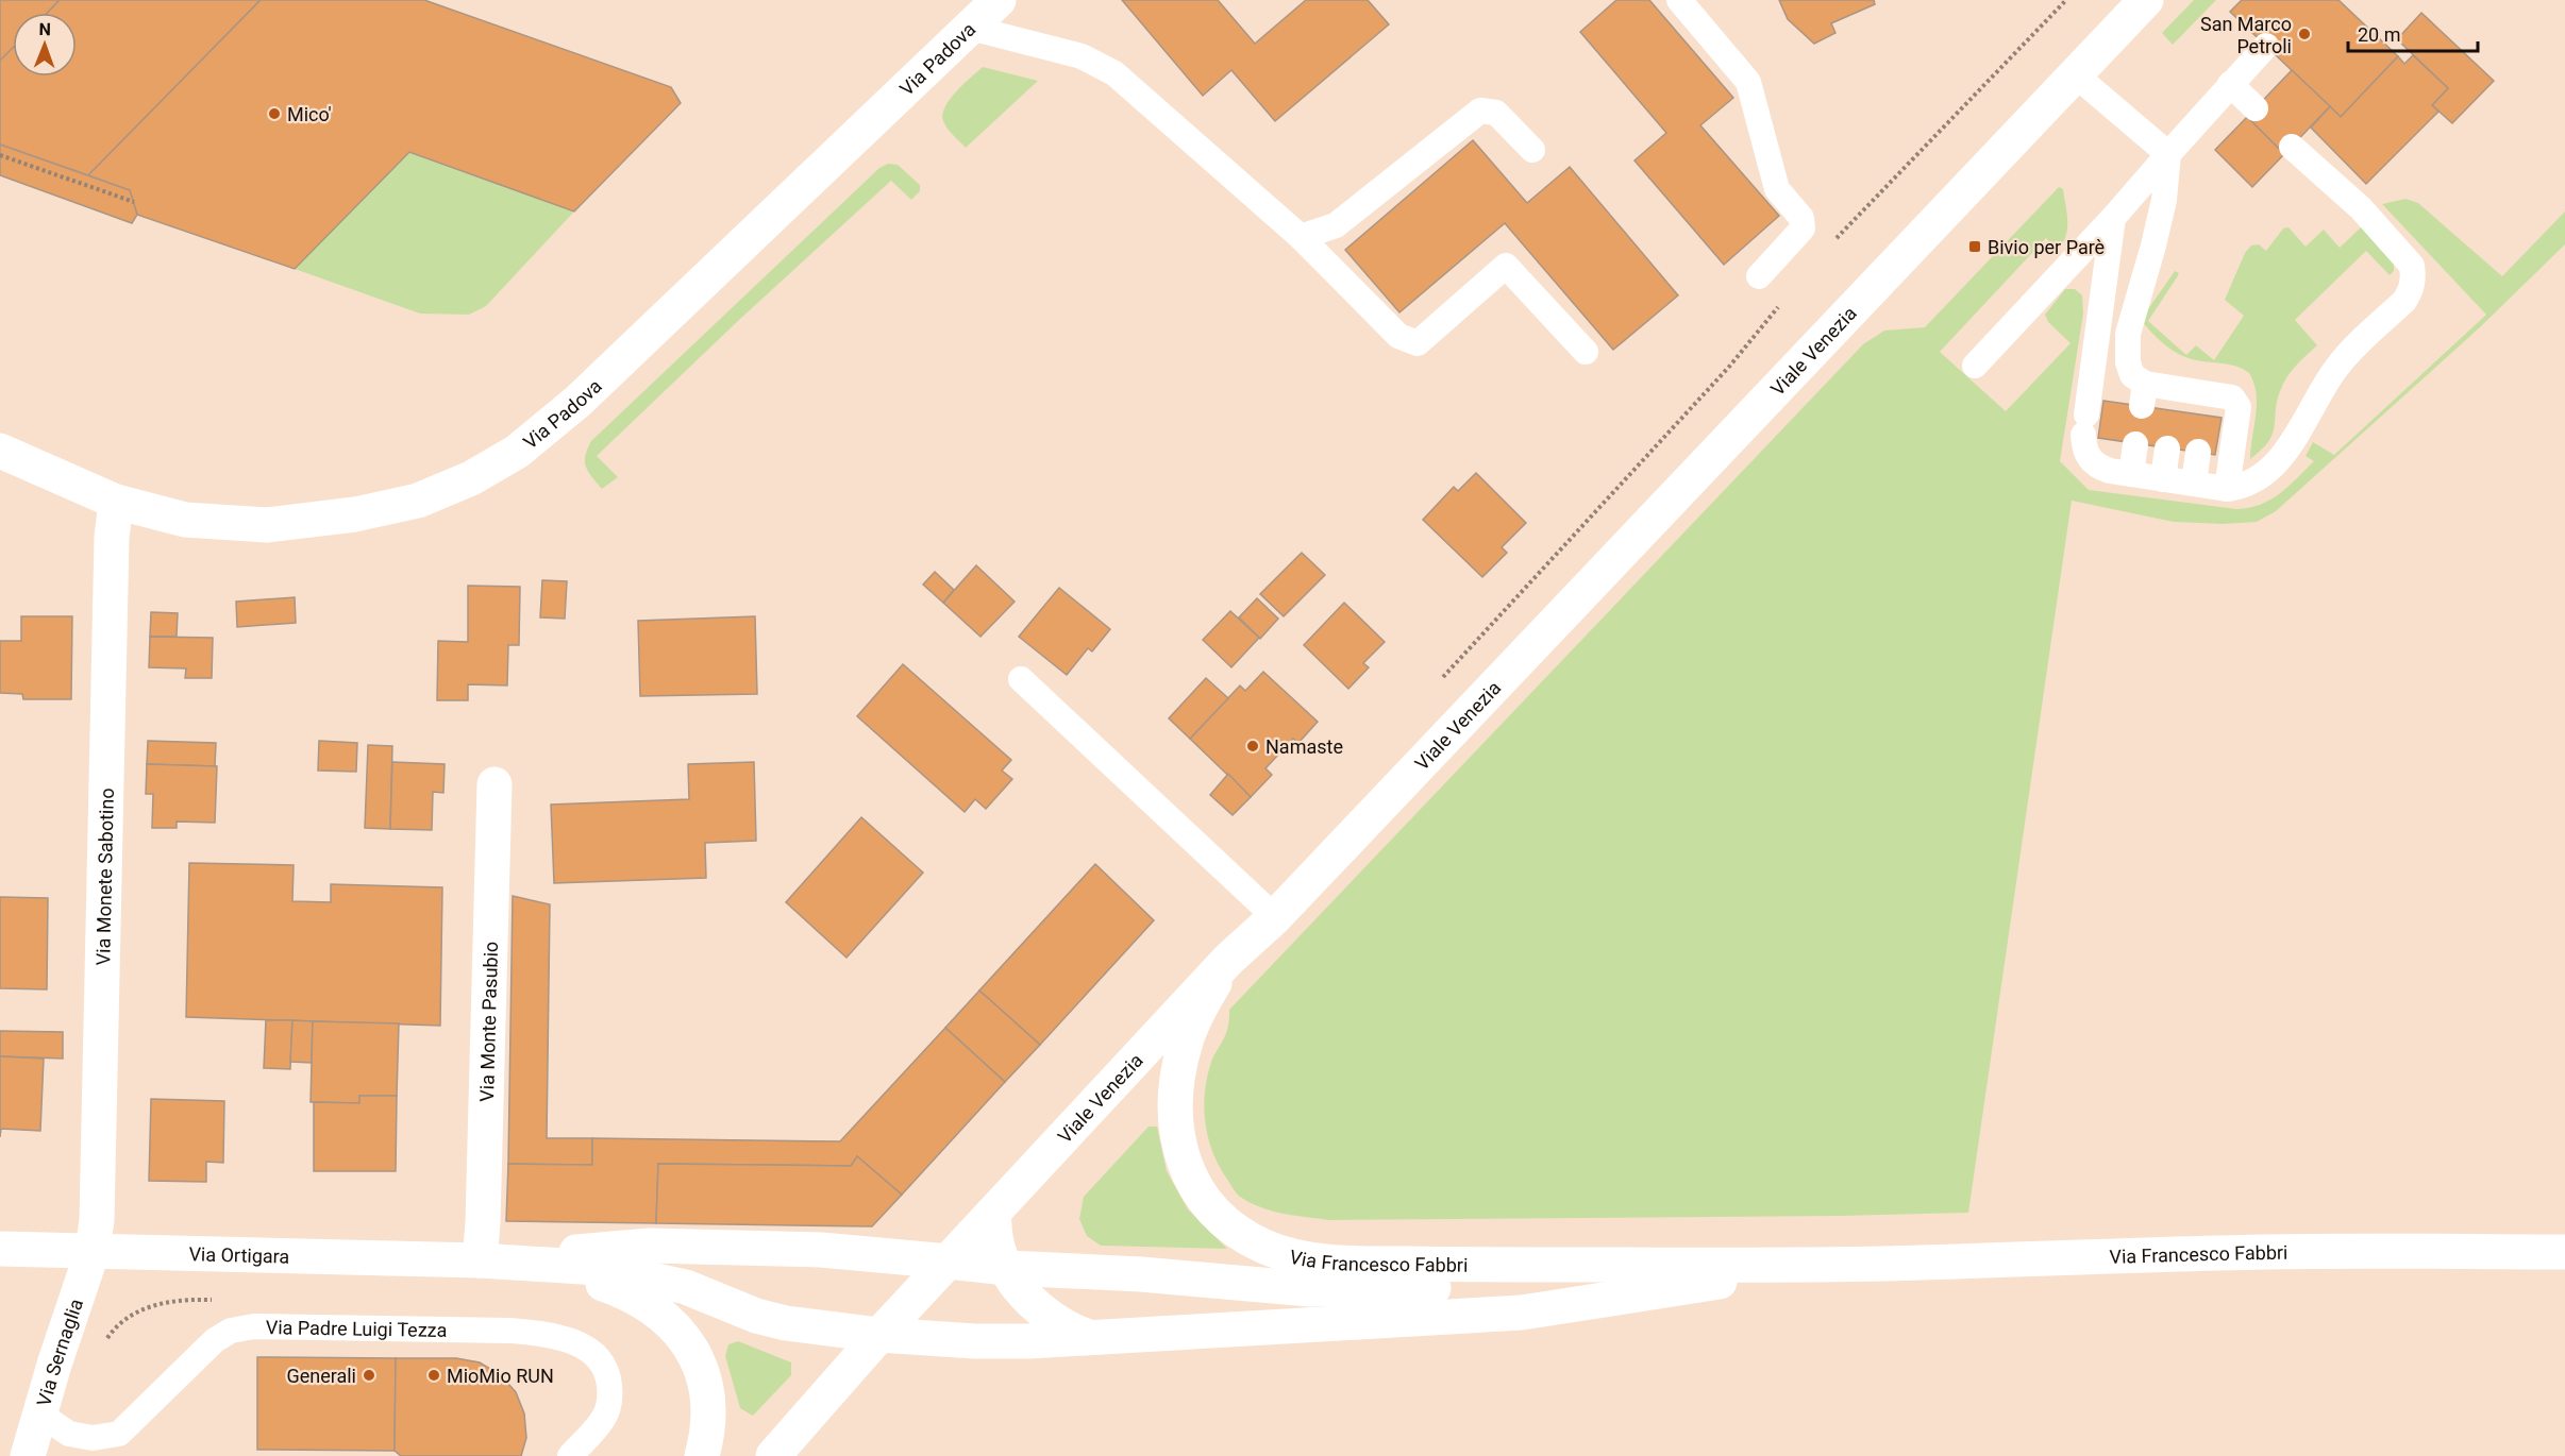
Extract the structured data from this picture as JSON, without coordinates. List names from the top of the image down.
{
  "streets": {
    "street": [
      "Via Padova",
      "Viale Venezia",
      "Via Monete Sabotino",
      "Via Monte Pasubio",
      "Via Ortigara",
      "Via Francesco Fabbri",
      "Via Sernaglia"
    ],
    "lane": ["Via Padre Luigi Tezza"]
  },
  "crossings": [
    ["Via Padova", "Via Monete Sabotino"],
    ["Viale Venezia", "Via Francesco Fabbri"],
    ["Via Monete Sabotino", "Via Ortigara"],
    ["Via Monete Sabotino", "Via Sernaglia"],
    ["Via Monte Pasubio", "Via Ortigara"],
    ["Via Monte Pasubio", "Via Francesco Fabbri"],
    ["Via Ortigara", "Via Francesco Fabbri"],
    ["Via Ortigara", "Via Sernaglia"]
  ],
  "places": {
    "other": [
      "San Marco Petroli",
      "Mico'",
      "Namaste",
      "Generali",
      "MioMio RUN"
    ],
    "transit": ["Bivio per Parè"]
  },
  "scale_bar": "20 m",
  "north": "top"
}
